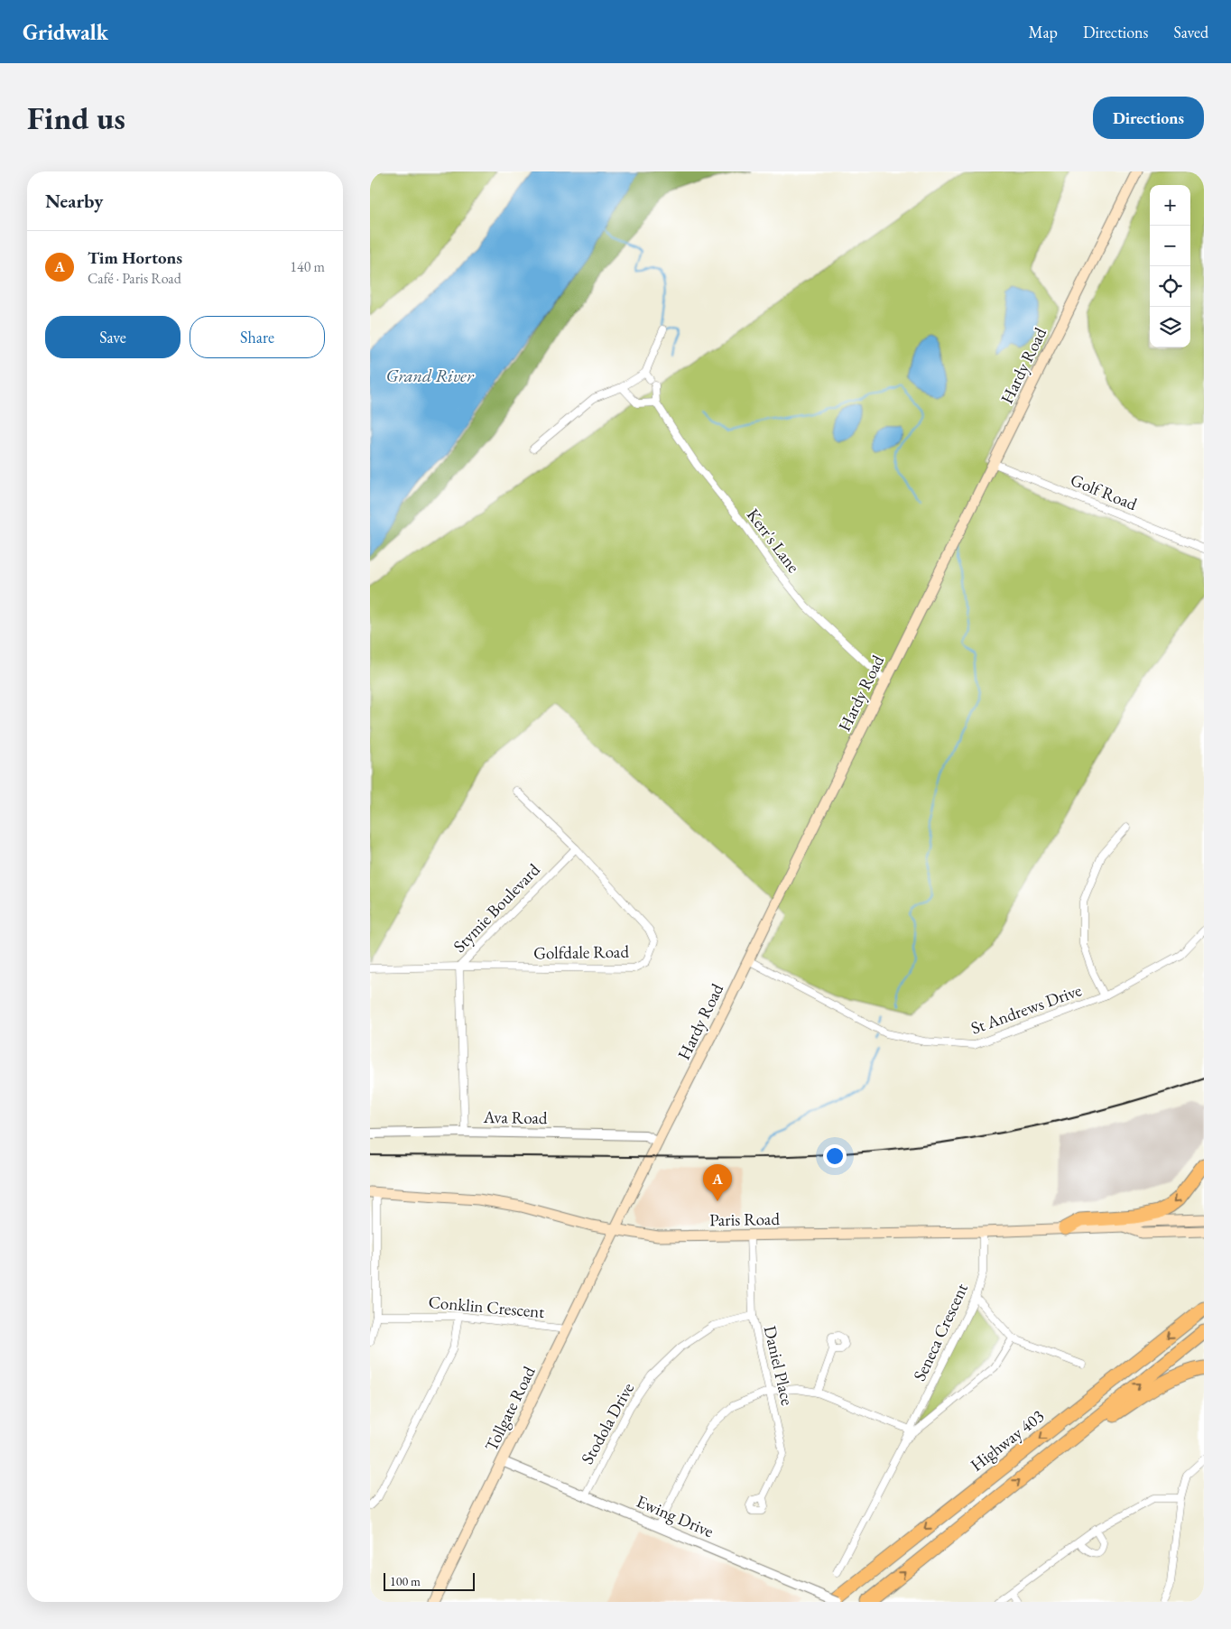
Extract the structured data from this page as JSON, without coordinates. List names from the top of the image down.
{
  "streets": {
    "highway": ["Highway 403"],
    "main road": ["Hardy Road", "Paris Road", "Tollgate Road"],
    "street": [
      "Golf Road",
      "Kerr's Lane",
      "Stymie Boulevard",
      "Golfdale Road",
      "St Andrews Drive",
      "Ava Road",
      "Conklin Crescent",
      "Seneca Crescent",
      "Daniel Place",
      "Stodola Drive",
      "Ewing Drive"
    ]
  },
  "crossings": [
    ["Hardy Road", "Golf Road"],
    ["Hardy Road", "Kerr's Lane"],
    ["Hardy Road", "St Andrews Drive"],
    ["Hardy Road", "Ava Road"],
    ["Hardy Road", "Paris Road"],
    ["Hardy Road", "Tollgate Road"],
    ["Stymie Boulevard", "Golfdale Road"],
    ["Stymie Boulevard", "Ava Road"],
    ["Paris Road", "Seneca Crescent"],
    ["Paris Road", "Daniel Place"],
    ["Paris Road", "Tollgate Road"],
    ["Conklin Crescent", "Tollgate Road"],
    ["Daniel Place", "Stodola Drive"],
    ["Tollgate Road", "Ewing Drive"],
    ["Stodola Drive", "Ewing Drive"]
  ],
  "water": ["Grand River"],
  "scale_bar": "100 m",
  "page": {
    "header": "Gridwalk",
    "nav": ["Map", "Directions", "Saved"],
    "buttons": [
      "Directions",
      ["Save", "Share"]
    ],
    "title": "Find us",
    "heading": "Nearby",
    "map_buttons": ["+", "−"],
    "list": [
      {
        "mark": "A",
        "name": "Tim Hortons",
        "note": "Café · Paris Road",
        "value": "140 m"
      }
    ],
    "pins": "A",
    "scale": "100 m"
  }
}
